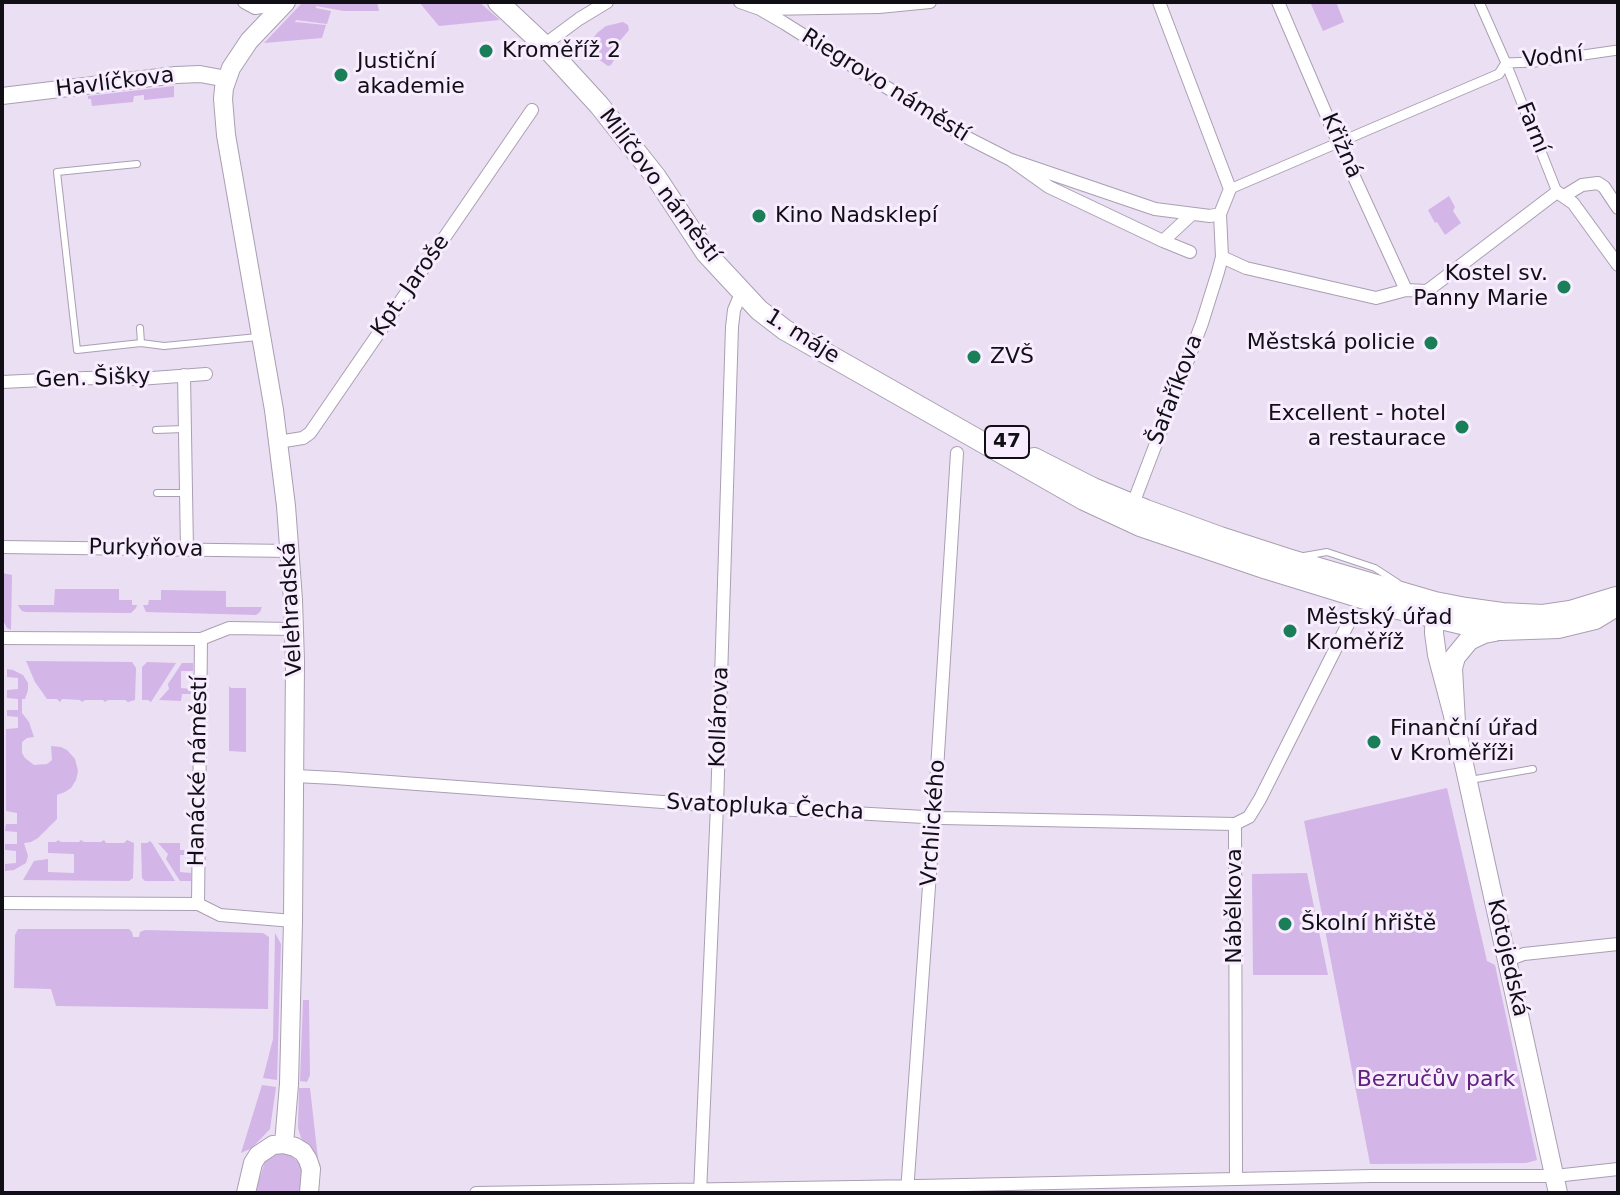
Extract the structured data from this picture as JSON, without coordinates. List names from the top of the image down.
{
  "streets": {
    "main road": [
      "Milíčovo náměstí",
      "1. máje",
      "47",
      "Velehradská",
      "Kotojedská"
    ],
    "street": [
      "Vodní",
      "Havlíčkova",
      "Riegrovo náměstí",
      "Farní",
      "Křižná",
      "Kpt. Jaroše",
      "Gen. Šišky",
      "Šafaříkova",
      "Purkyňova",
      "Kollárova",
      "Hanácké náměstí",
      "Svatopluka Čecha",
      "Vrchlického",
      "Nábělkova"
    ]
  },
  "crossings": [
    ["Vodní", "Farní"],
    ["Havlíčkova", "Velehradská"],
    ["Milíčovo náměstí", "1. máje"],
    ["Milíčovo náměstí", "47"],
    ["Milíčovo náměstí", "Kollárova"],
    ["Kpt. Jaroše", "Velehradská"],
    ["1. máje", "Šafaříkova"],
    ["1. máje", "47"],
    ["1. máje", "Kollárova"],
    ["1. máje", "Kotojedská"],
    ["47", "Kotojedská"],
    ["Purkyňova", "Velehradská"],
    ["Velehradská", "Svatopluka Čecha"],
    ["Kollárova", "Svatopluka Čecha"],
    ["Svatopluka Čecha", "Vrchlického"],
    ["Svatopluka Čecha", "Nábělkova"]
  ],
  "parks": ["Bezručův park"],
  "places": [
    "Kroměříž 2",
    "Justiční akademie",
    "Kino Nadsklepí",
    "Kostel sv. Panny Marie",
    "Městská policie",
    "ZVŠ",
    "Excellent - hotel a restaurace",
    "Městský úřad Kroměříž",
    "Finanční úřad v Kroměříži",
    "Školní hřiště"
  ]
}
